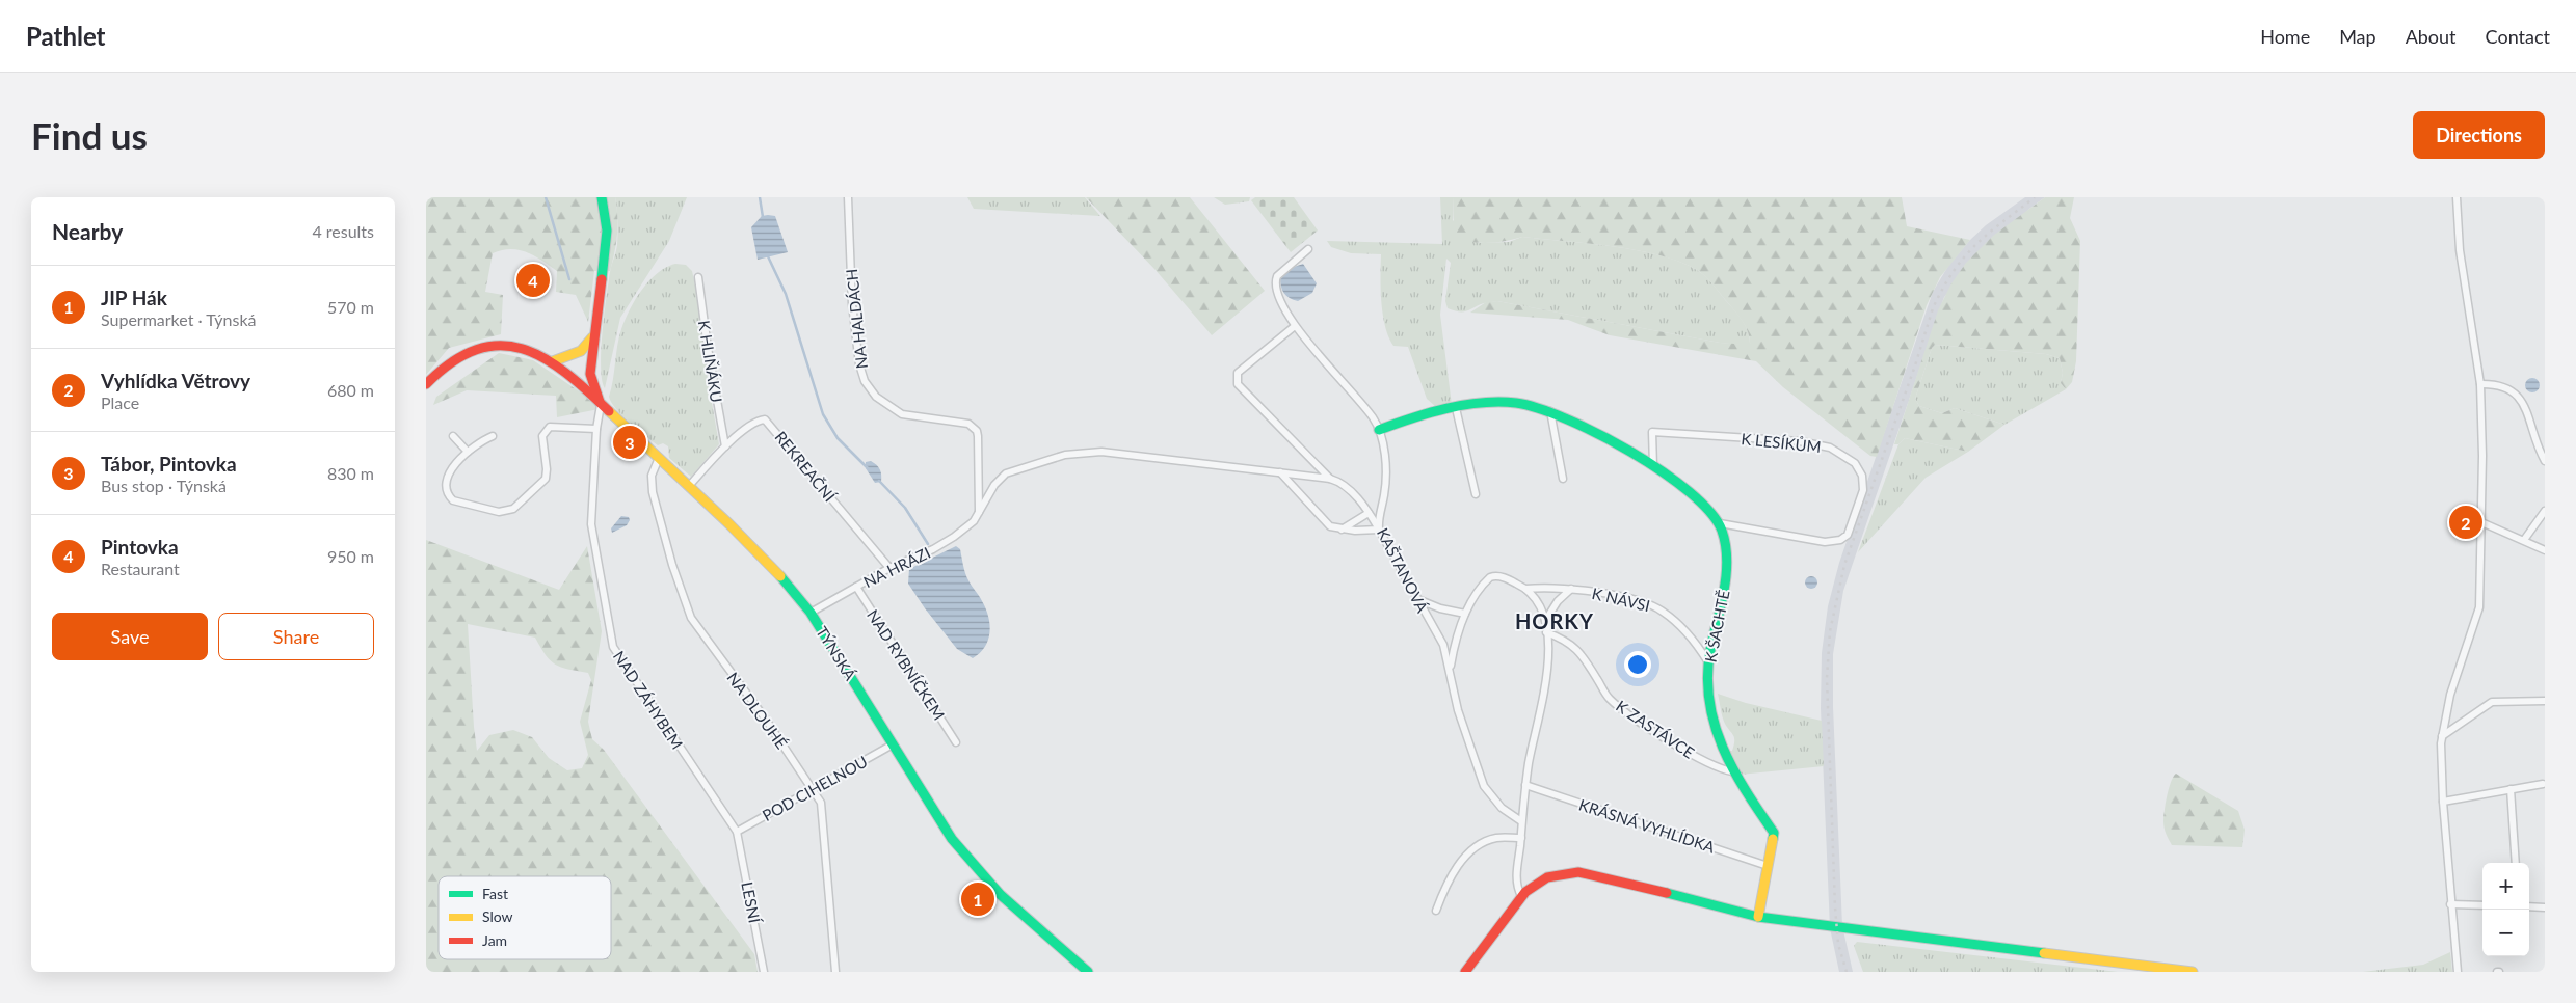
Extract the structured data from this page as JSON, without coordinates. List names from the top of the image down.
{
  "streets": {
    "street": [
      "NA HALDÁCH",
      "K HLIŇÁKU",
      "K LESÍKŮM",
      "REKREAČNÍ",
      "NA HRÁZI",
      "KAŠTANOVÁ",
      "K NÁVSI",
      "K ŠACHTĚ",
      "TÝNSKÁ",
      "NAD RYBNÍČKEM",
      "NAD ZÁHYBEM",
      "NA DLOUHÉ",
      "K ZASTÁVCE",
      "POD CIHELNOU",
      "KRÁSNÁ VYHLÍDKA",
      "LESNÍ"
    ]
  },
  "crossings": [
    ["NA HALDÁCH", "NA HRÁZI"],
    ["K HLIŇÁKU", "REKREAČNÍ"],
    ["K LESÍKŮM", "K ŠACHTĚ"],
    ["REKREAČNÍ", "NA HRÁZI"],
    ["REKREAČNÍ", "TÝNSKÁ"],
    ["NA HRÁZI", "TÝNSKÁ"],
    ["NA HRÁZI", "NAD RYBNÍČKEM"],
    ["KAŠTANOVÁ", "K NÁVSI"],
    ["K NÁVSI", "K ŠACHTĚ"],
    ["K ŠACHTĚ", "K ZASTÁVCE"],
    ["K ŠACHTĚ", "KRÁSNÁ VYHLÍDKA"],
    ["TÝNSKÁ", "NAD ZÁHYBEM"],
    ["TÝNSKÁ", "NA DLOUHÉ"],
    ["TÝNSKÁ", "POD CIHELNOU"],
    ["NAD ZÁHYBEM", "POD CIHELNOU"],
    ["NAD ZÁHYBEM", "LESNÍ"],
    ["NA DLOUHÉ", "POD CIHELNOU"],
    ["POD CIHELNOU", "LESNÍ"]
  ],
  "districts": ["HORKY"],
  "legend": ["Fast", "Slow", "Jam"],
  "page": {
    "header": "Pathlet",
    "nav": [
      "Home",
      "Map",
      "About",
      "Contact"
    ],
    "buttons": [
      "Directions",
      ["Save", "Share"]
    ],
    "title": "Find us",
    "heading": ["Nearby", "4 results"],
    "pins": [
      "4",
      "3",
      "2",
      "1"
    ],
    "list": [
      {
        "mark": "1",
        "name": "JIP Hák",
        "note": "Supermarket · Týnská",
        "value": "570 m"
      },
      {
        "mark": "2",
        "name": "Vyhlídka Větrovy",
        "note": "Place",
        "value": "680 m"
      },
      {
        "mark": "3",
        "name": "Tábor, Pintovka",
        "note": "Bus stop · Týnská",
        "value": "830 m"
      },
      {
        "mark": "4",
        "name": "Pintovka",
        "note": "Restaurant",
        "value": "950 m"
      }
    ],
    "map_buttons": ["+", "−"]
  }
}
